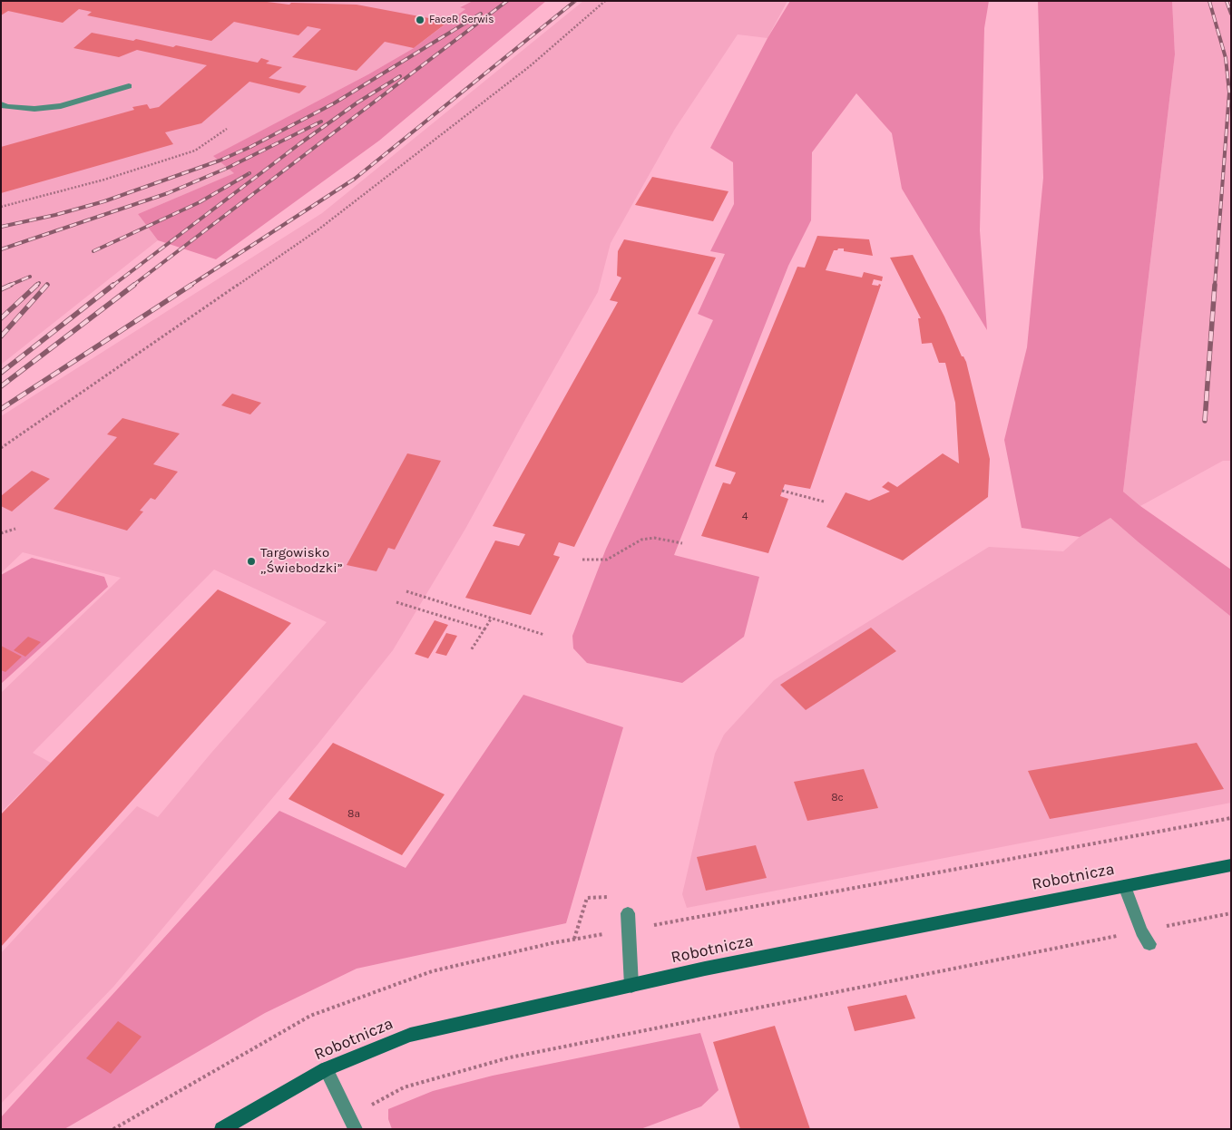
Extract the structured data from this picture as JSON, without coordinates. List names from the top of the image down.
{
  "streets": {
    "street": ["Robotnicza"]
  },
  "places": ["FaceR Serwis", "Targowisko „Świebodzki”"],
  "house_numbers": ["4", "8c", "8a"]
}
